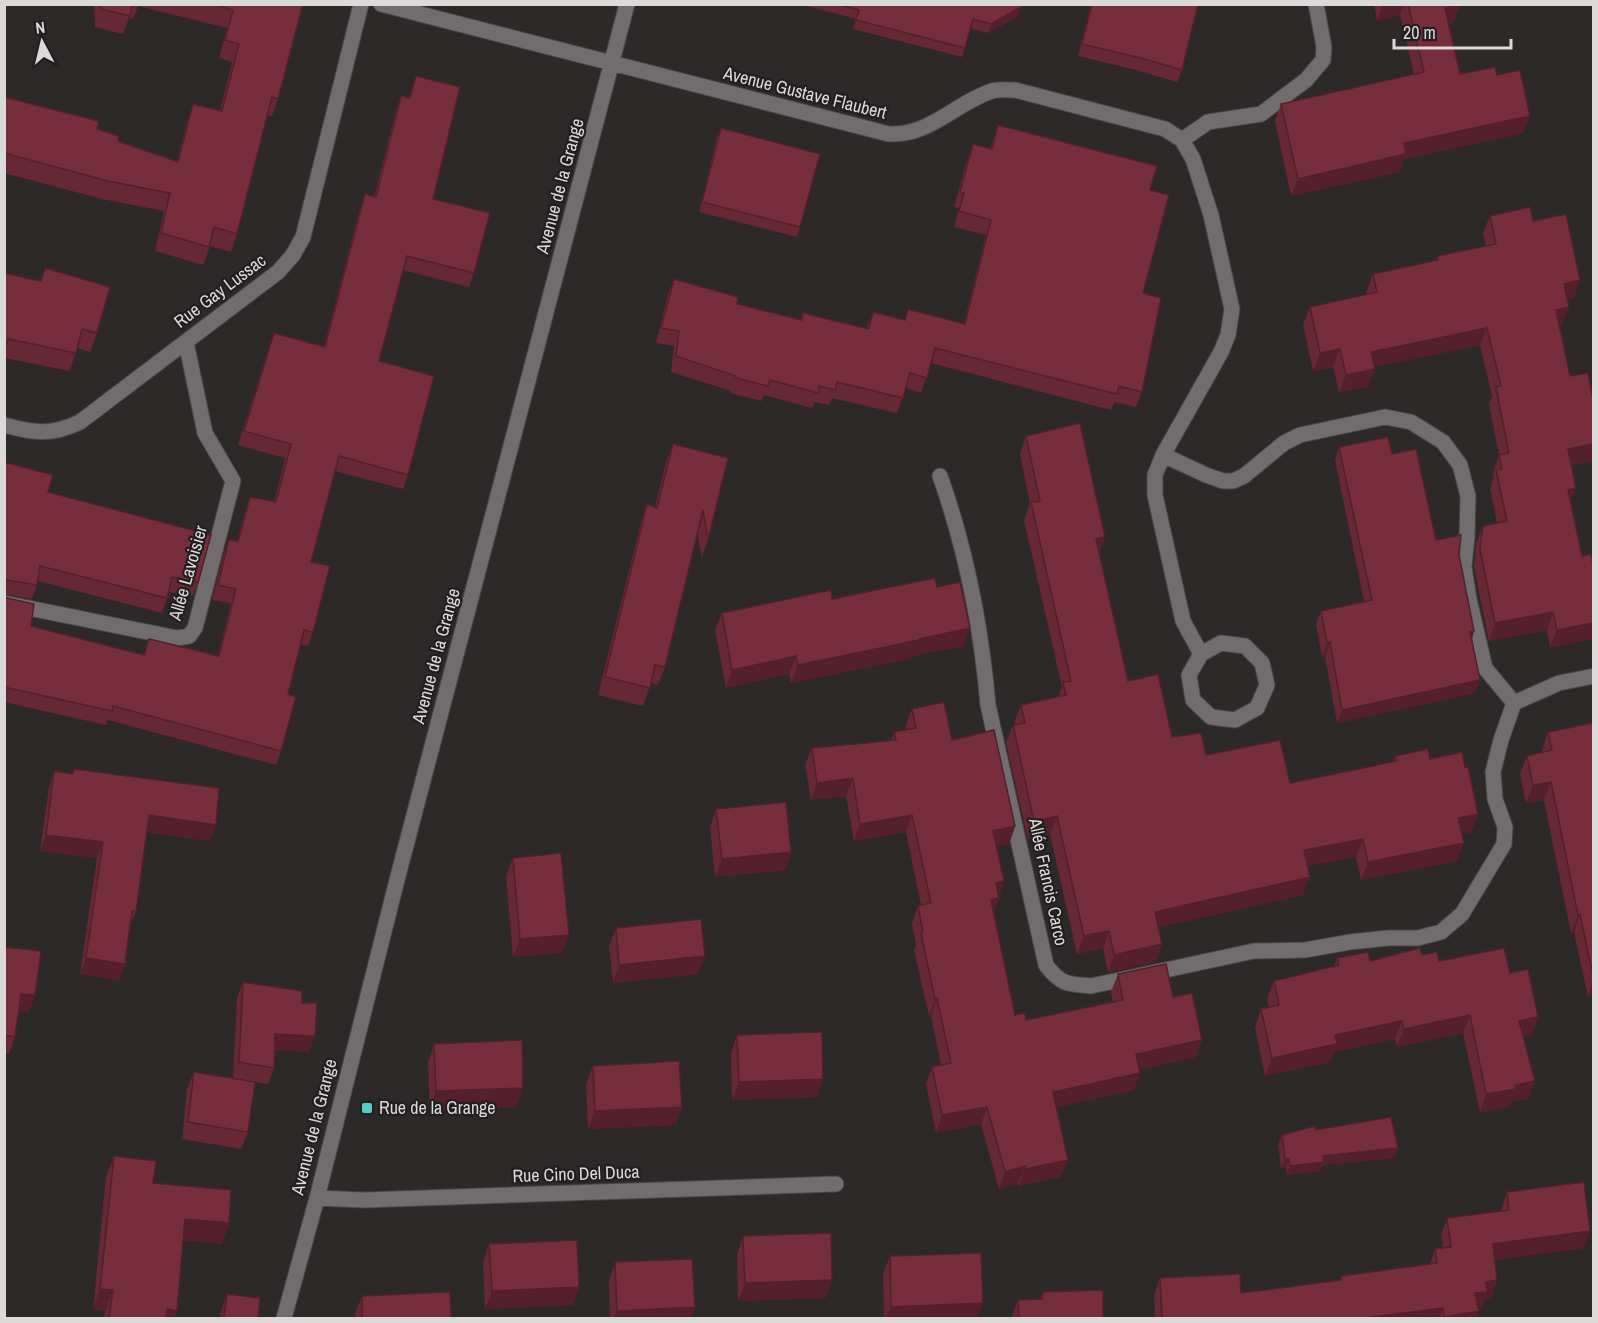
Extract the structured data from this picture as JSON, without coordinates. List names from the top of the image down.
{
  "streets": {
    "street": [
      "Avenue Gustave Flaubert",
      "Avenue de la Grange",
      "Rue Gay Lussac",
      "Allée Lavoisier",
      "Allée Francis Carco",
      "Rue Cino Del Duca"
    ]
  },
  "crossings": [
    ["Avenue Gustave Flaubert", "Avenue de la Grange"],
    ["Avenue de la Grange", "Rue Cino Del Duca"],
    ["Rue Gay Lussac", "Allée Lavoisier"]
  ],
  "places": {
    "transit": ["Rue de la Grange"]
  },
  "scale_bar": "20 m",
  "north": "top"
}
